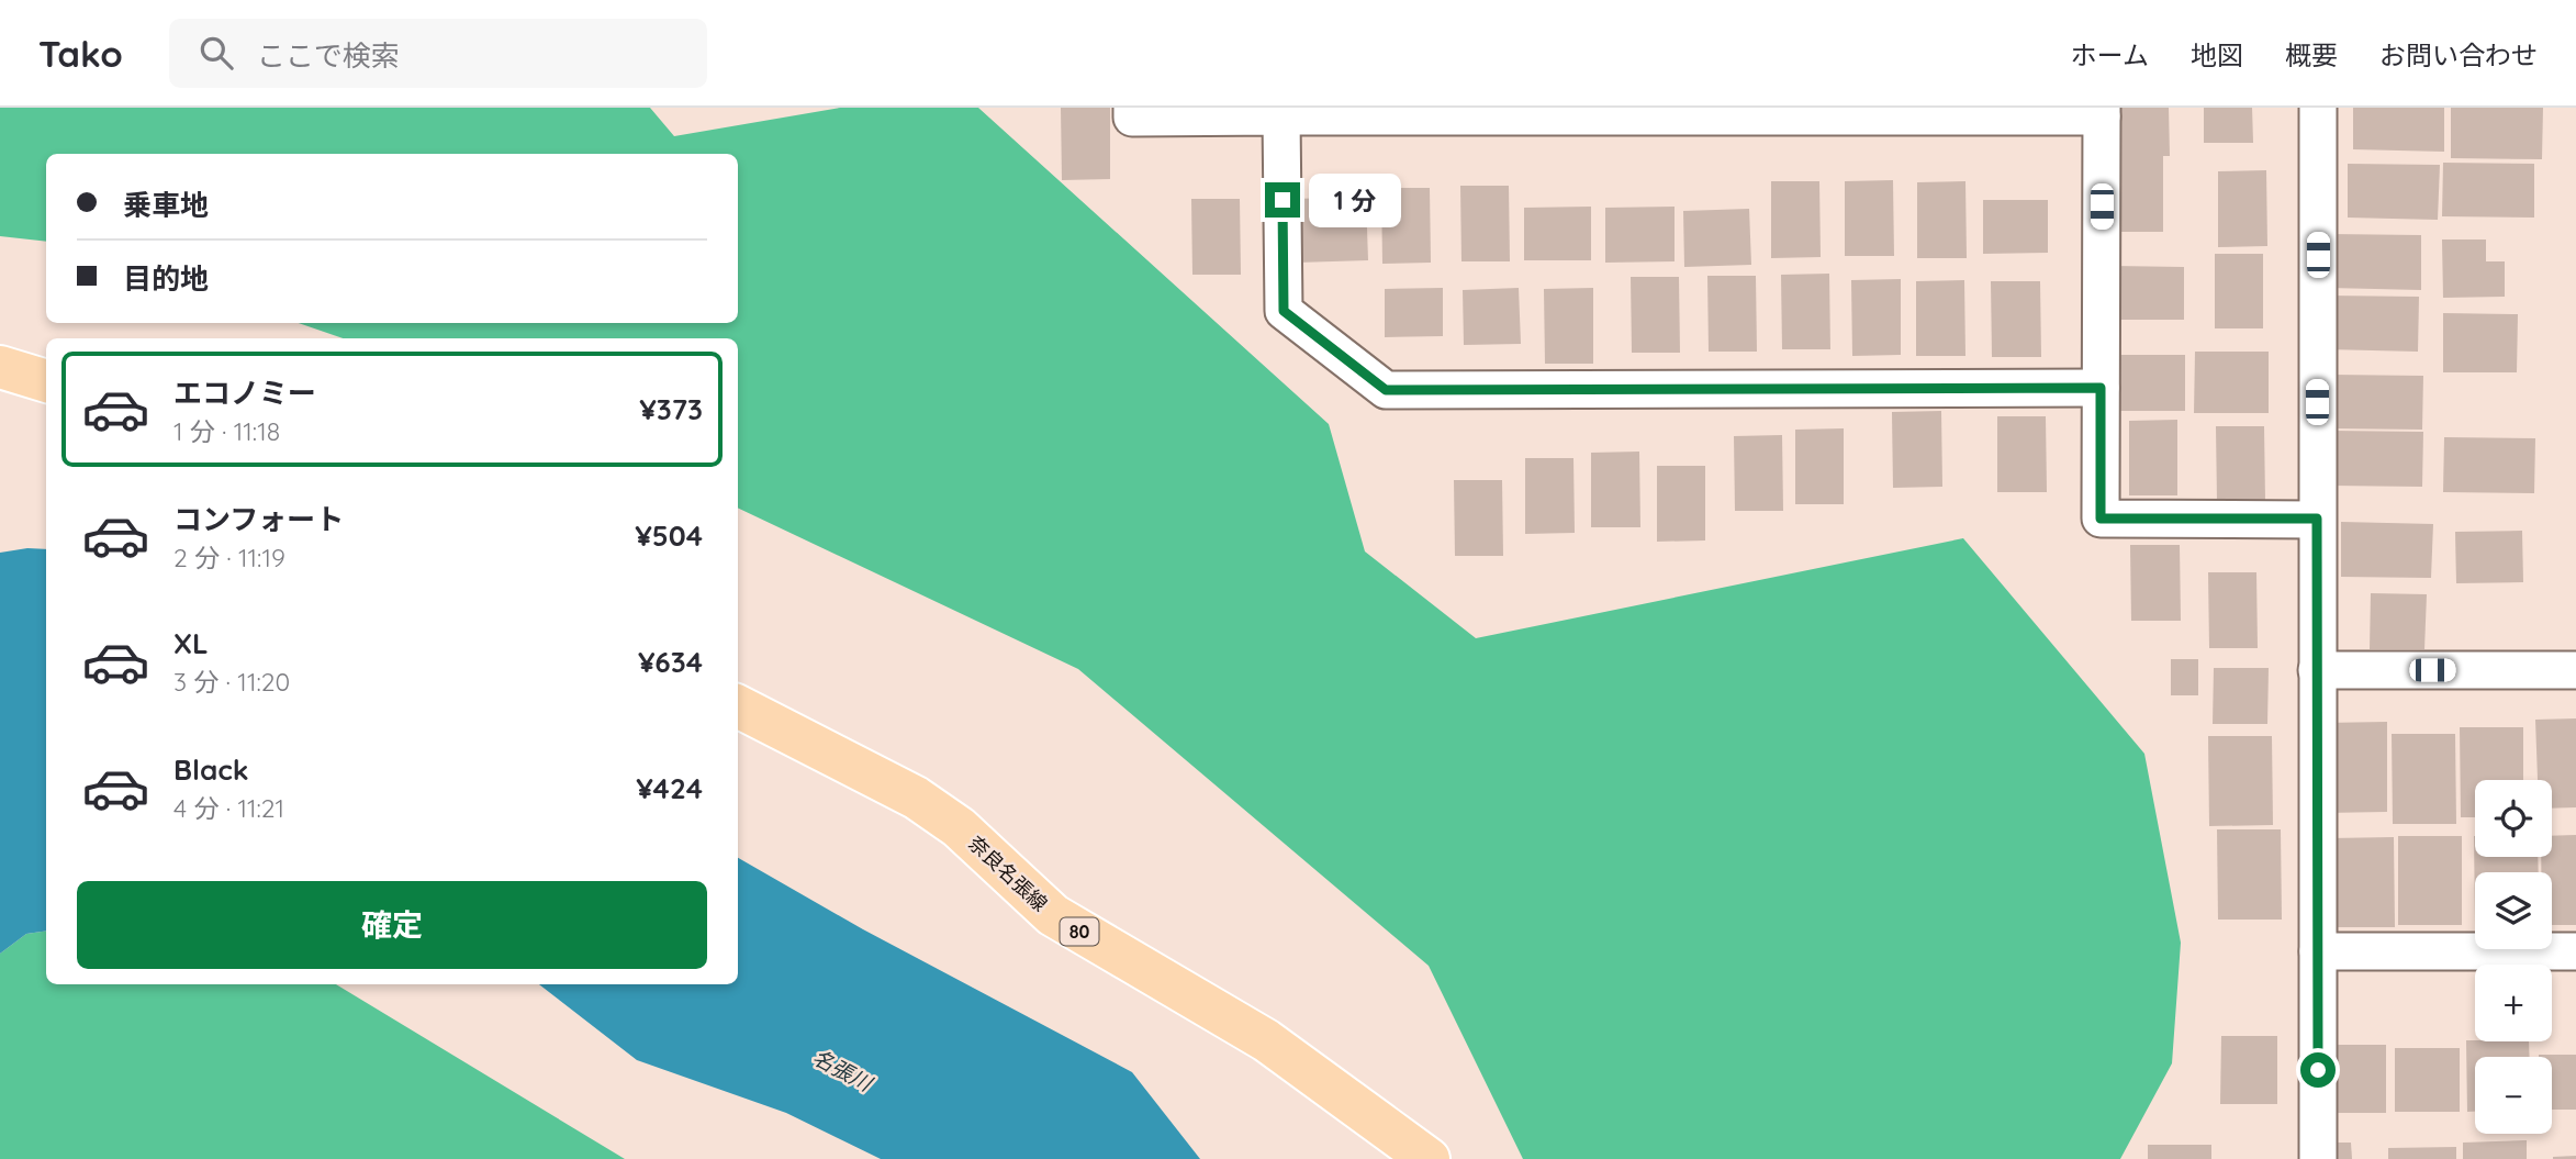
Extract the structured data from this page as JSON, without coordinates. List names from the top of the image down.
{
  "streets": {
    "main road": ["奈良名張線", "80"]
  },
  "water": ["名張川"],
  "page": {
    "header": "Tako",
    "search": "ここで検索",
    "nav": [
      "ホーム",
      "地図",
      "概要",
      "お問い合わせ"
    ],
    "banner": ["乗車地", "目的地"],
    "bubble": "1 分",
    "list": [
      {
        "name": "エコノミー",
        "note": "1 分 · 11:18",
        "value": "¥373"
      },
      {
        "name": "コンフォート",
        "note": "2 分 · 11:19",
        "value": "¥504"
      },
      {
        "name": "XL",
        "note": "3 分 · 11:20",
        "value": "¥634"
      },
      {
        "name": "Black",
        "note": "4 分 · 11:21",
        "value": "¥424"
      }
    ],
    "map_buttons": ["+", "−"],
    "buttons": "確定"
  }
}
